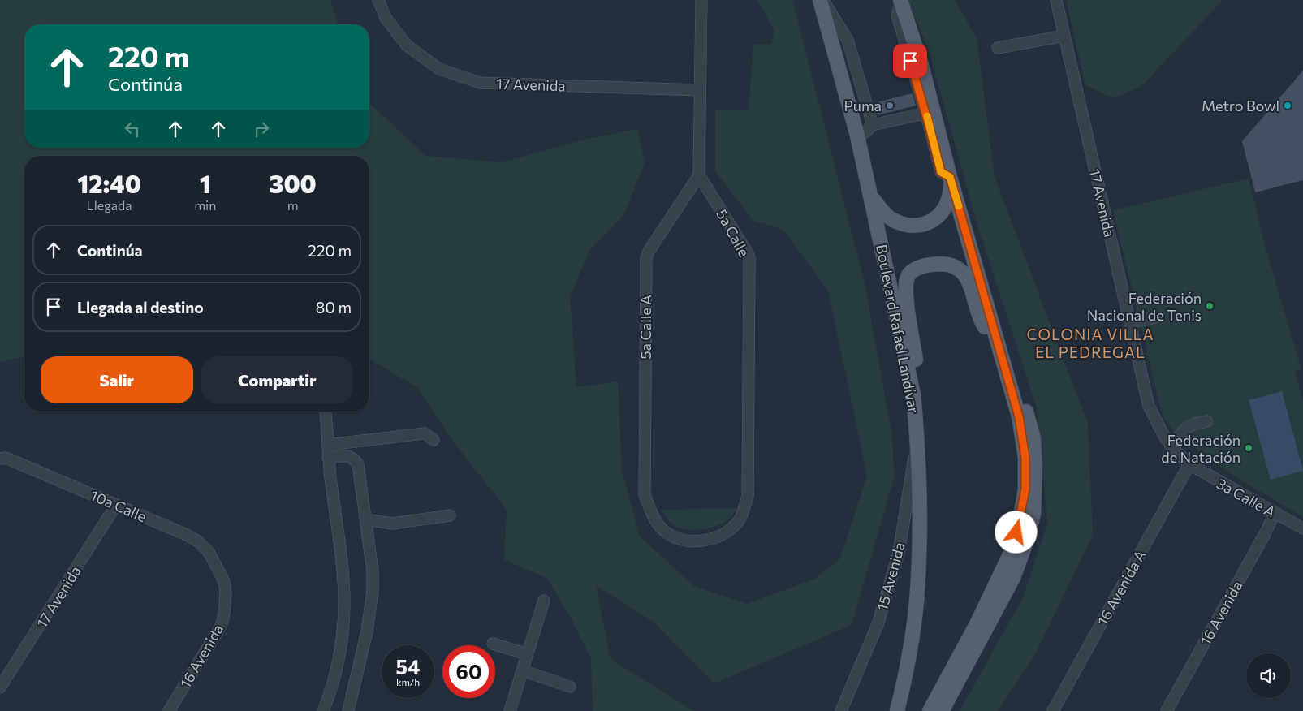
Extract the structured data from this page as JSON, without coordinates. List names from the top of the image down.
{
  "streets": {
    "main road": ["Boulevard Rafael Landívar"],
    "street": [
      "17 Avenida",
      "5a Calle",
      "5a Calle A",
      "3a Calle A",
      "10a Calle",
      "15 Avenida",
      "16 Avenida A",
      "16 Avenida"
    ]
  },
  "crossings": [
    ["17 Avenida", "3a Calle A"],
    ["17 Avenida", "10a Calle"],
    ["5a Calle", "5a Calle A"],
    ["Boulevard Rafael Landívar", "15 Avenida"],
    ["3a Calle A", "16 Avenida A"],
    ["3a Calle A", "16 Avenida"],
    ["10a Calle", "16 Avenida"]
  ],
  "districts": ["COLONIA VILLA EL PEDREGAL"],
  "places": [
    "Puma",
    "Metro Bowl",
    "Federación Nacional de Tenis",
    "Federación de Natación"
  ],
  "page": {
    "turn": ["220 m", "Continúa"],
    "eta": [
      "12:40",
      "Llegada",
      "1",
      "min",
      "300",
      "m"
    ],
    "list": [
      {
        "name": "Continúa",
        "value": "220 m"
      },
      {
        "name": "Llegada al destino",
        "value": "80 m"
      }
    ],
    "buttons": ["Salir", "Compartir"],
    "speed": "54 km/h",
    "limit": "60"
  }
}
